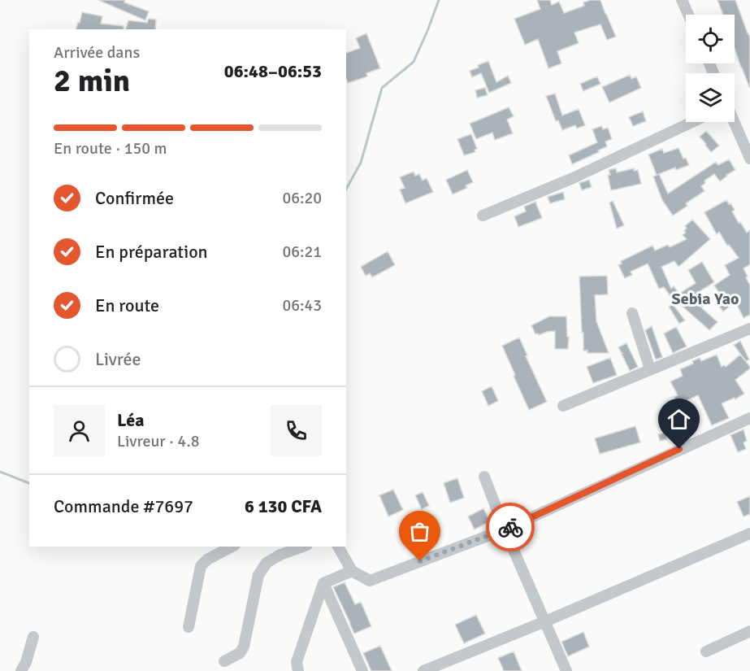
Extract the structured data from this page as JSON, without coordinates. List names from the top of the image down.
{
  "districts": ["Sebia Yao"],
  "page": {
    "heading": ["2 min", "Arrivée dans", "06:48–06:53"],
    "panel": [
      "Léa",
      "Livreur · 4.8",
      "Commande #7697",
      "6 130 CFA"
    ],
    "bar": "En route · 150 m",
    "list": [
      ["Confirmée", "06:20"],
      ["En préparation", "06:21"],
      ["En route", "06:43"],
      "Livrée"
    ]
  }
}
